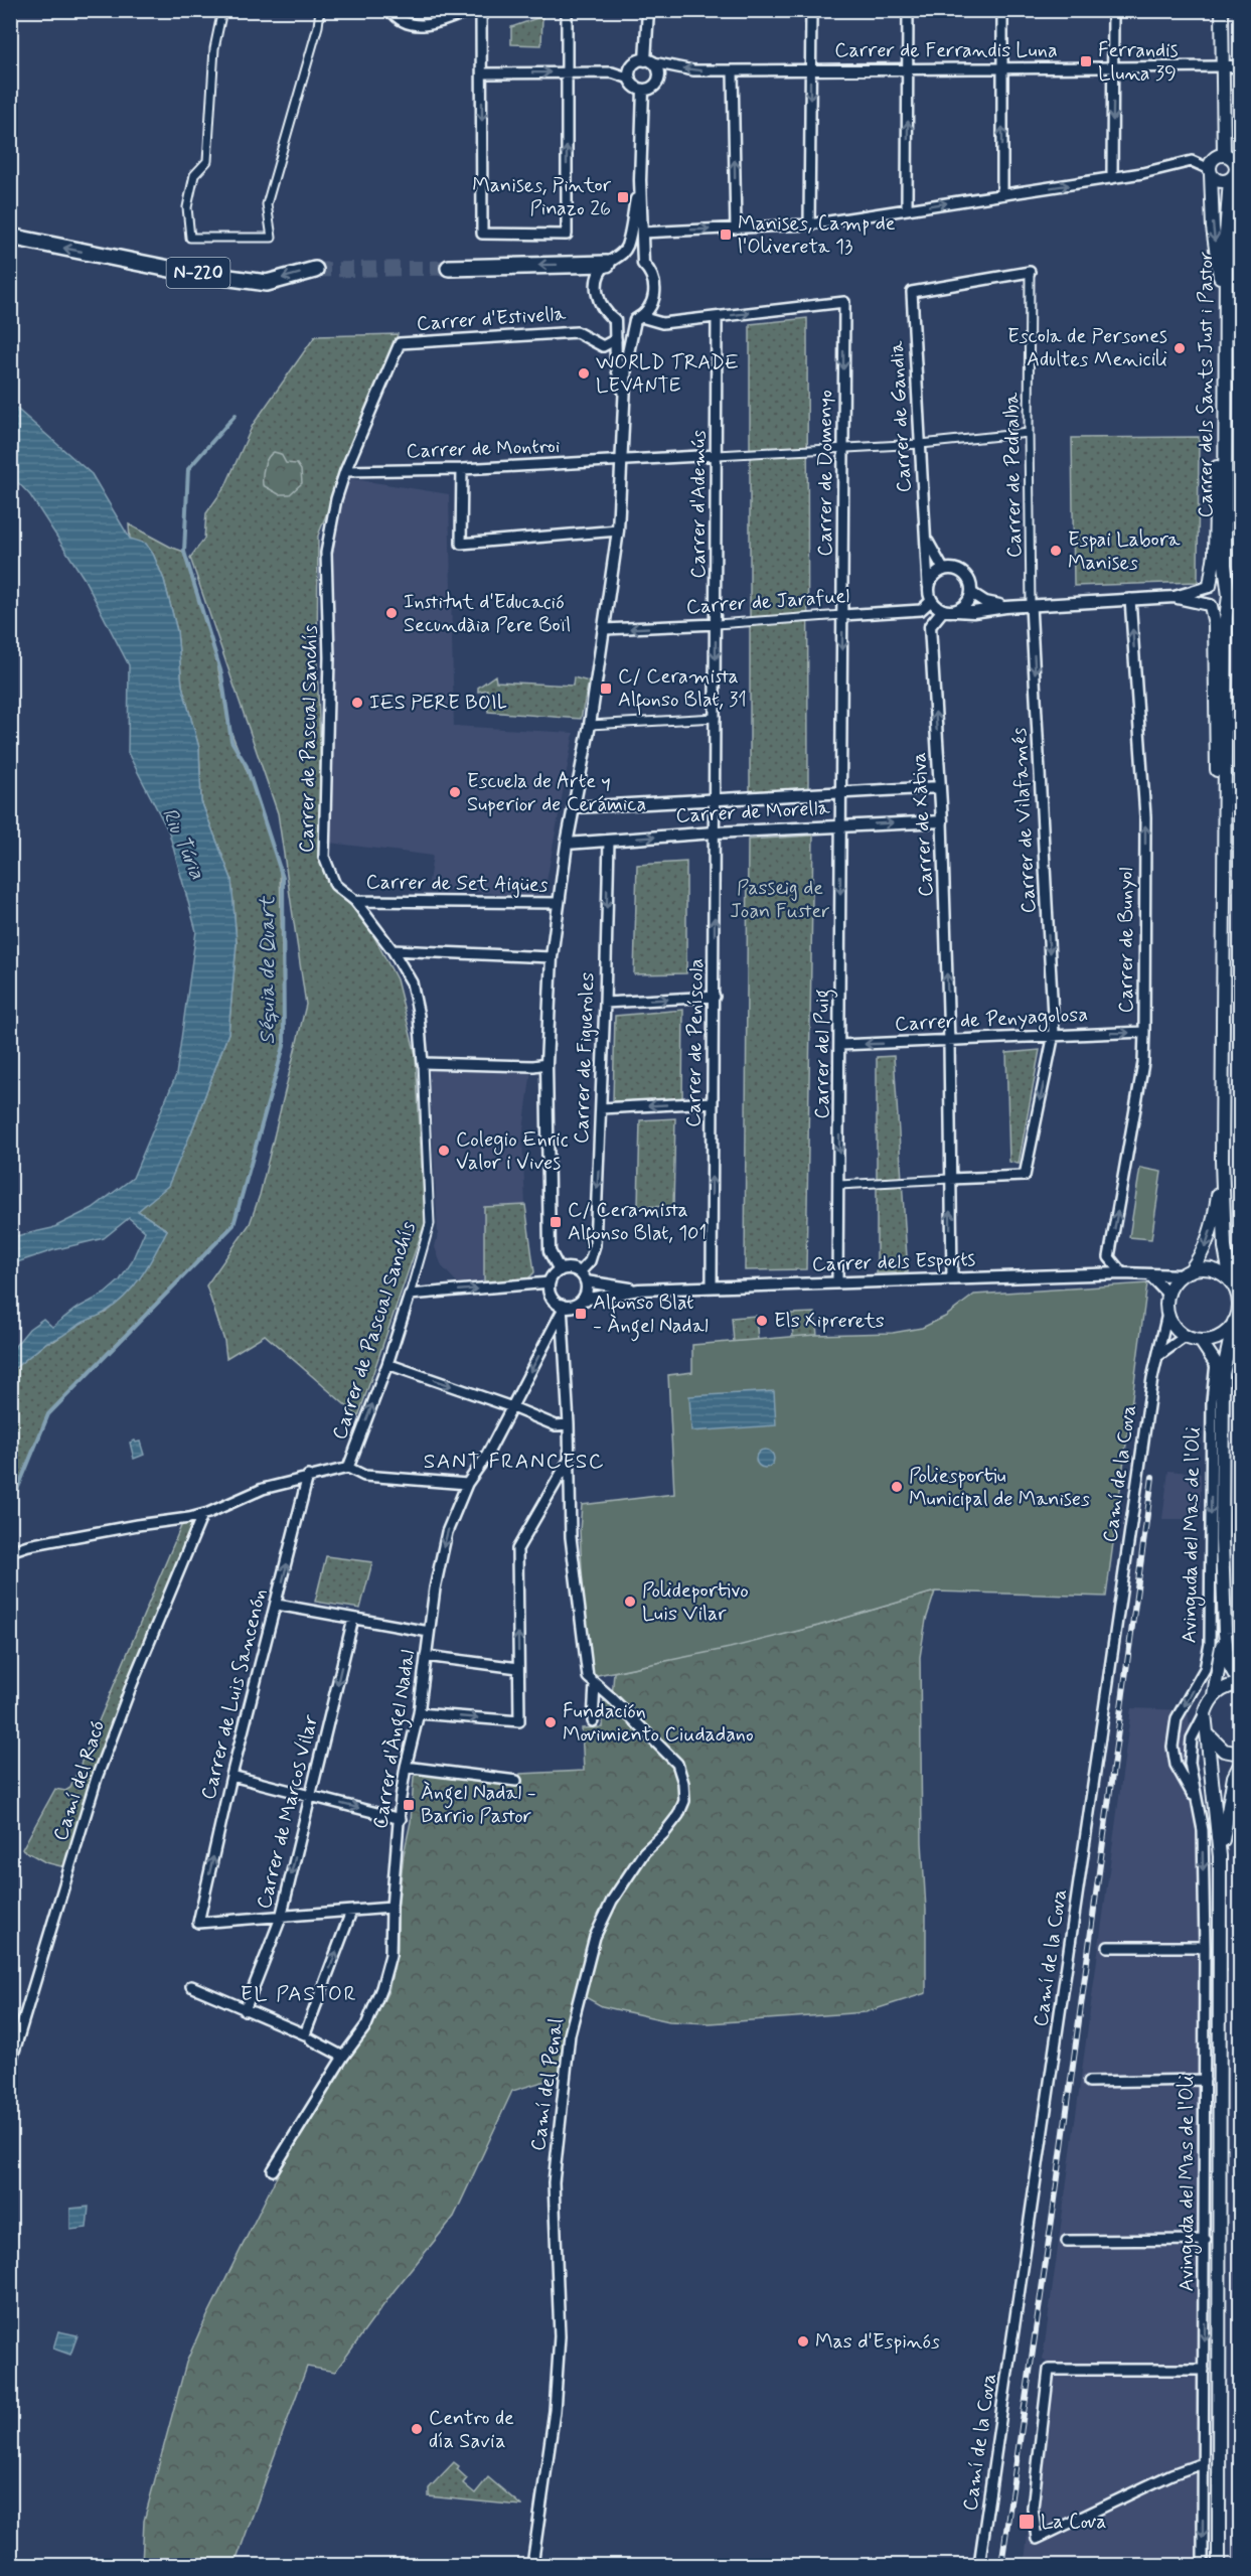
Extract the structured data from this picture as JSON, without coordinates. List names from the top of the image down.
{
  "streets": {
    "highway": ["N-220"],
    "main road": ["Carrer dels Sants Just i Pastor"],
    "street": [
      "Carrer de Ferrandis Luna",
      "Carrer d'Estivella",
      "Carrer de Gandia",
      "Carrer de Montroi",
      "Carrer de Domenyo",
      "Carrer de Pedralba",
      "Carrer d'Ademús",
      "Carrer de Jarafuel",
      "Carrer de Pascual Sanchís",
      "Carrer de Morella",
      "Carrer de Vilafamés",
      "Carrer de Xàtiva",
      "Carrer de Set Aigües",
      "Carrer de Bunyol",
      "Carrer de Penyagolosa",
      "Carrer de Peníscola",
      "Carrer del Puig",
      "Carrer de Figueroles",
      "Carrer dels Esports",
      "Camí de la Cova",
      "Avinguda del Mas de l'Oli",
      "Carrer de Luis Sancenón",
      "Carrer d'Àngel Nadal",
      "Camí del Racó",
      "Carrer de Marcos Vilar",
      "Camí del Penal"
    ]
  },
  "crossings": [
    ["Carrer d'Estivella", "Carrer de Pascual Sanchís"],
    ["Carrer de Gandia", "Carrer de Pedralba"],
    ["Carrer de Gandia", "Carrer de Jarafuel"],
    ["Carrer de Gandia", "Carrer de Xàtiva"],
    ["Carrer de Montroi", "Carrer d'Ademús"],
    ["Carrer de Montroi", "Carrer de Pascual Sanchís"],
    ["Carrer de Domenyo", "Carrer d'Ademús"],
    ["Carrer de Domenyo", "Carrer de Jarafuel"],
    ["Carrer de Domenyo", "Carrer de Morella"],
    ["Carrer de Domenyo", "Carrer del Puig"],
    ["Carrer de Pedralba", "Carrer de Vilafamés"],
    ["Carrer d'Ademús", "Carrer de Jarafuel"],
    ["Carrer d'Ademús", "Carrer de Morella"],
    ["Carrer d'Ademús", "Carrer de Peníscola"],
    ["Carrer de Jarafuel", "Carrer de Xàtiva"],
    ["Carrer de Pascual Sanchís", "Carrer de Set Aigües"],
    ["Carrer de Morella", "Carrer de Xàtiva"],
    ["Carrer de Morella", "Carrer de Peníscola"],
    ["Carrer de Morella", "Carrer del Puig"],
    ["Carrer de Morella", "Carrer de Figueroles"],
    ["Carrer de Vilafamés", "Carrer de Xàtiva"],
    ["Carrer de Vilafamés", "Carrer de Penyagolosa"],
    ["Carrer de Xàtiva", "Carrer de Penyagolosa"],
    ["Carrer de Xàtiva", "Carrer dels Esports"],
    ["Carrer de Bunyol", "Carrer de Penyagolosa"],
    ["Carrer de Bunyol", "Carrer dels Esports"],
    ["Carrer de Penyagolosa", "Carrer del Puig"],
    ["Carrer de Peníscola", "Carrer dels Esports"],
    ["Carrer del Puig", "Carrer dels Esports"],
    ["Carrer de Figueroles", "Carrer dels Esports"],
    ["Carrer de Figueroles", "Carrer d'Àngel Nadal"],
    ["Carrer dels Esports", "Camí de la Cova"],
    ["Carrer dels Esports", "Carrer d'Àngel Nadal"],
    ["Carrer de Luis Sancenón", "Carrer de Marcos Vilar"]
  ],
  "one_way": [
    "Carrer de Vilafamés",
    "Carrer de Xàtiva",
    "Carrer de Bunyol",
    "Carrer de Peníscola",
    "Carrer del Puig",
    "Avinguda del Mas de l'Oli",
    "Carrer de Marcos Vilar"
  ],
  "districts": ["SANT FRANCESC", "EL PASTOR"],
  "water": ["Riu Túria", "Séquia de Quart"],
  "parks": ["Passeig de Joan Fuster"],
  "places": {
    "transit": [
      "Ferrandis Lluna 39",
      "Manises, Pintor Pinazo 26",
      "Manises, Camp de l'Olivereta 13",
      "C/ Ceramista Alfonso Blat, 31",
      "C/ Ceramista Alfonso Blat, 101",
      "Alfonso Blat - Àngel Nadal",
      "Àngel Nadal - Barrio Pastor",
      "La Cova"
    ],
    "other": [
      "Escola de Persones Adultes Menicili",
      "WORLD TRADE LEVANTE",
      "Espai Labora Manises",
      "Institut d'Educació Secundàia Pere Boïl",
      "IES PERE BOIL",
      "Escuela de Arte y Superior de Cerámica",
      "Colegio Enric Valor i Vives",
      "Els Xiprerets",
      "Poliesportiu Municipal de Manises",
      "Polideportivo Luis Vilar",
      "Fundación Movimiento Ciudadano",
      "Mas d'Espinós",
      "Centro de día Savia"
    ]
  }
}
